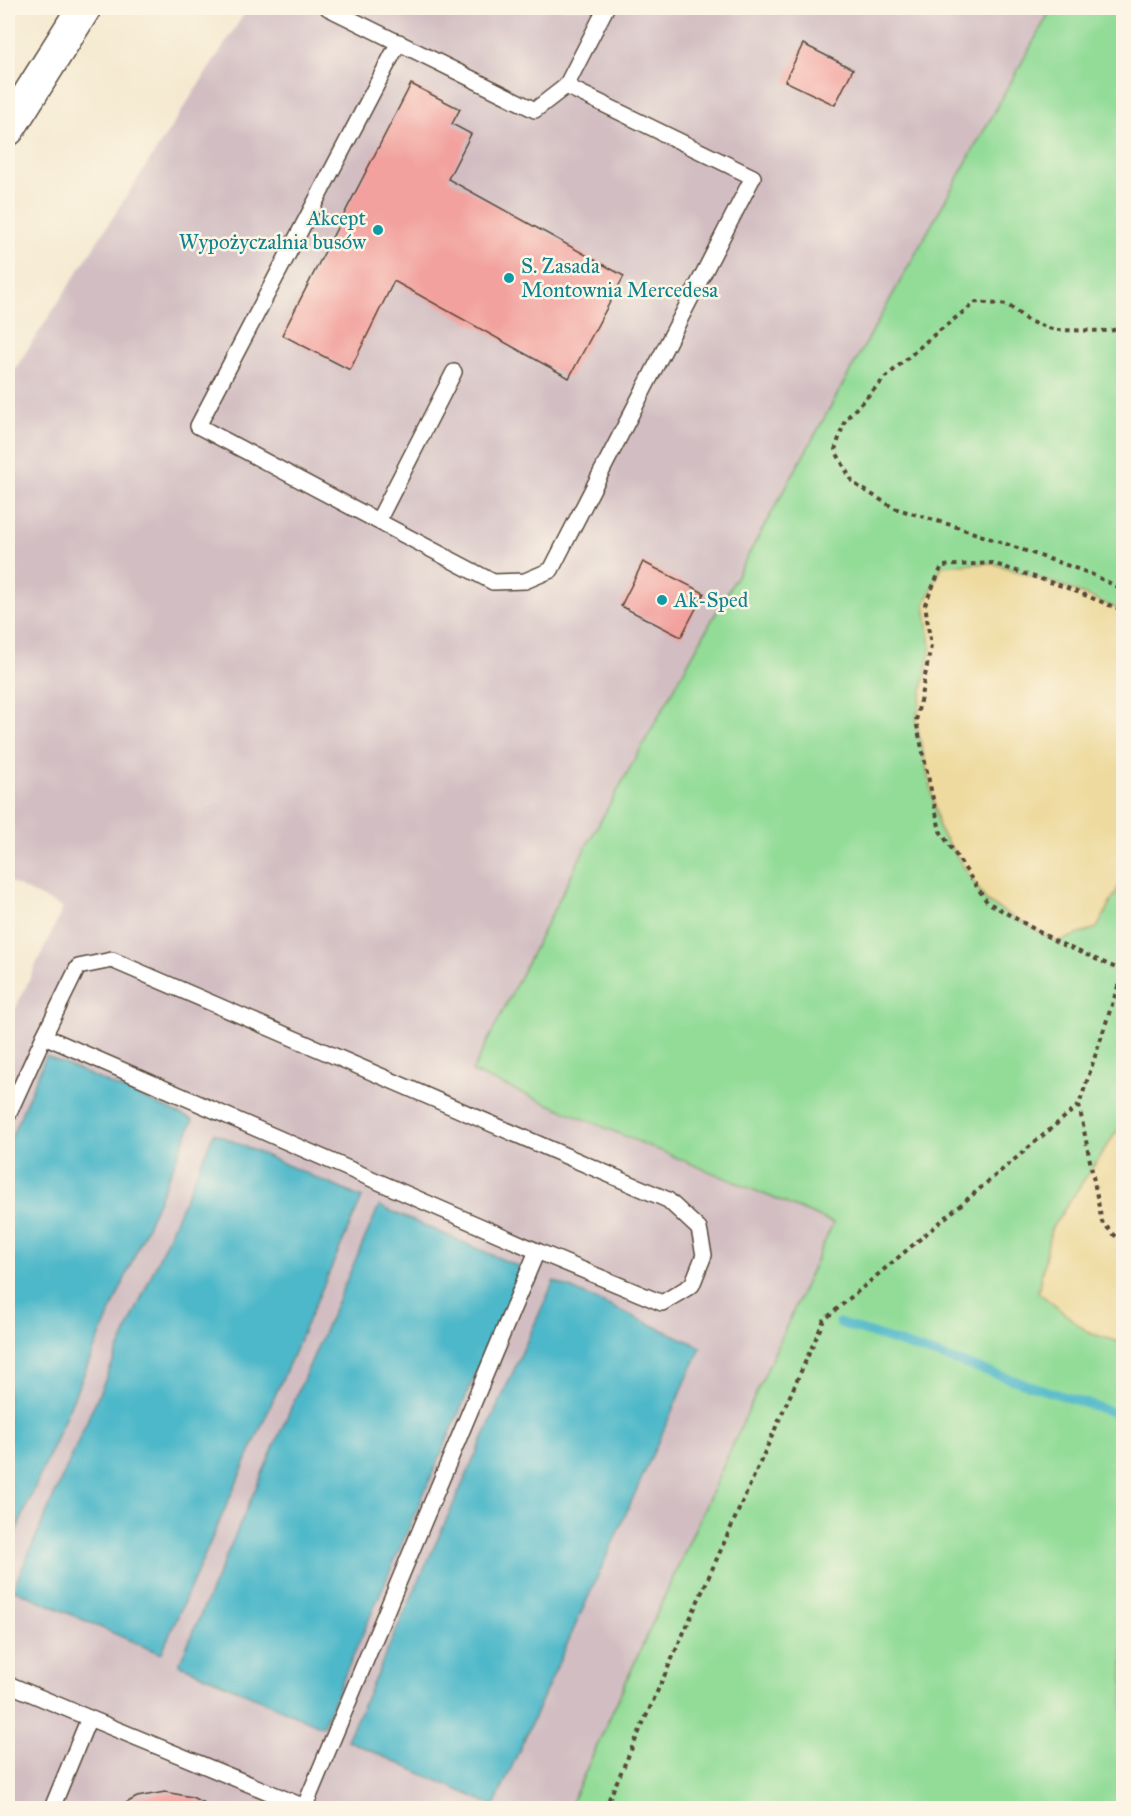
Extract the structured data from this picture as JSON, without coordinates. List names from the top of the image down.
{
  "places": ["Akcept Wypożyczalnia busów", "S. Zasada Montownia Mercedesa", "Ak-Sped"]
}
